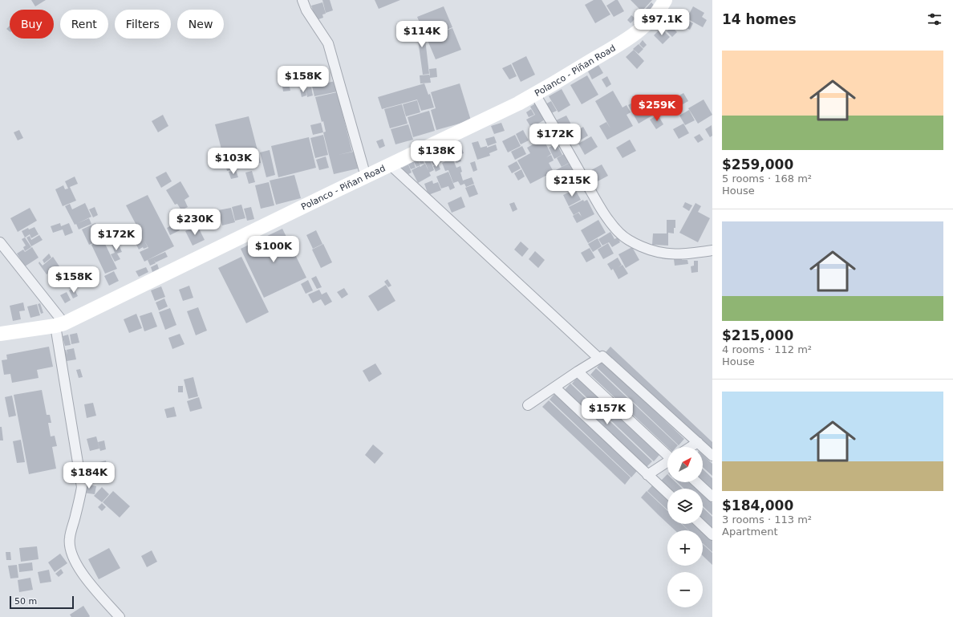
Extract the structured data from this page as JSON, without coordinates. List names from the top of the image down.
{
  "streets": {
    "main road": ["Polanco - Piñan Road"]
  },
  "scale_bar": "50 m",
  "north": "top right",
  "page": {
    "heading": "14 homes",
    "price": [
      "$97.1K",
      "$114K",
      "$158K",
      "$259K",
      "$172K",
      "$138K",
      "$103K",
      "$215K",
      "$230K",
      "$172K",
      "$100K",
      "$158K",
      "$157K",
      "$184K"
    ],
    "chip": [
      "Buy",
      "Rent",
      "Filters",
      "New"
    ],
    "list": [
      {
        "name": "$259,000",
        "note": "5 rooms · 168 m² · House"
      },
      {
        "name": "$215,000",
        "note": "4 rooms · 112 m² · House"
      },
      {
        "name": "$184,000",
        "note": "3 rooms · 113 m² · Apartment"
      }
    ],
    "map_buttons": ["+", "−"],
    "scale": "50 m"
  }
}
